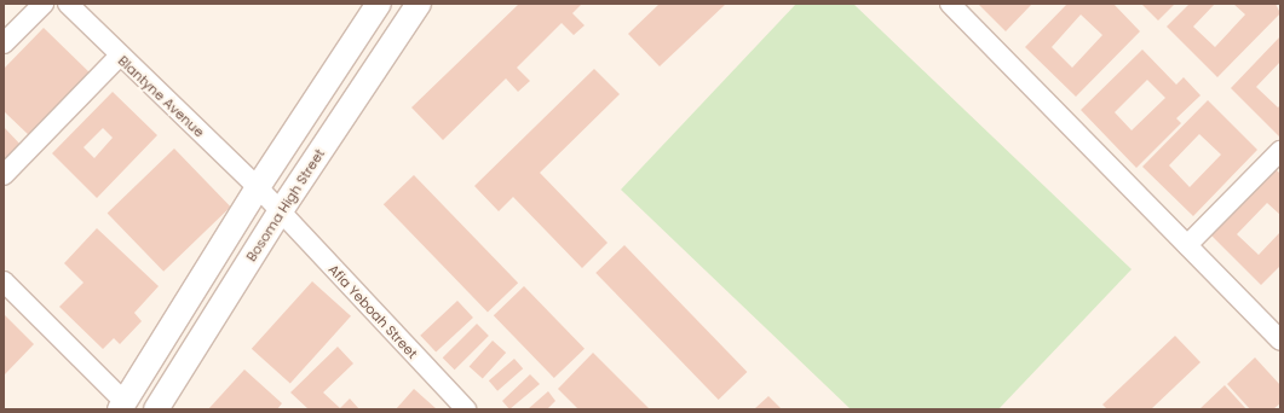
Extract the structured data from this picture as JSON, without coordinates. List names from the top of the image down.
{
  "streets": {
    "street": ["Blantyne Avenue", "Bosoma High Street", "Afia Yeboah Street"]
  },
  "crossings": [
    ["Blantyne Avenue", "Bosoma High Street"],
    ["Blantyne Avenue", "Afia Yeboah Street"],
    ["Bosoma High Street", "Afia Yeboah Street"]
  ]
}
